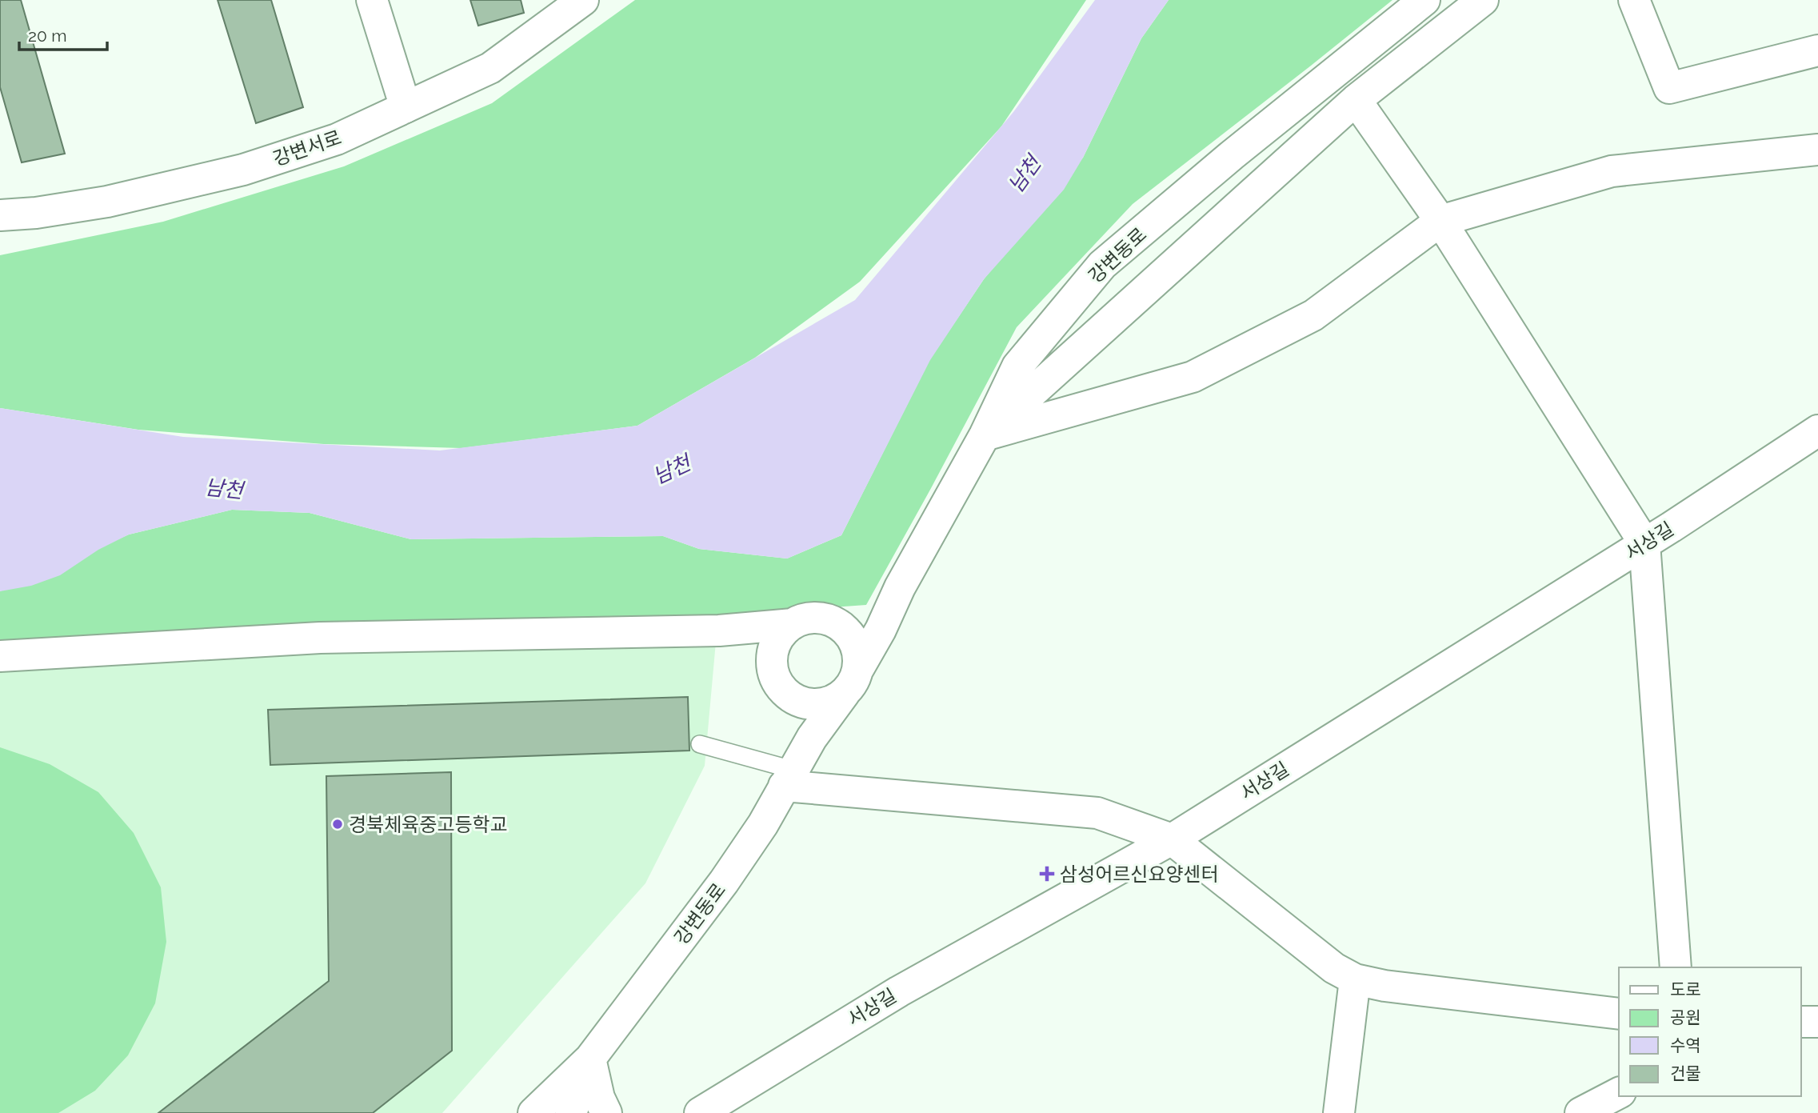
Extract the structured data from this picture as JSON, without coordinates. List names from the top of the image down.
{
  "streets": {
    "street": ["강변서로", "강변동로", "서상길"]
  },
  "water": ["남천"],
  "places": {
    "other": ["경북체육중고등학교"],
    "health": ["삼성어르신요양센터"]
  },
  "legend": [
    "도로",
    "공원",
    "수역",
    "건물"
  ],
  "scale_bar": "20 m"
}
